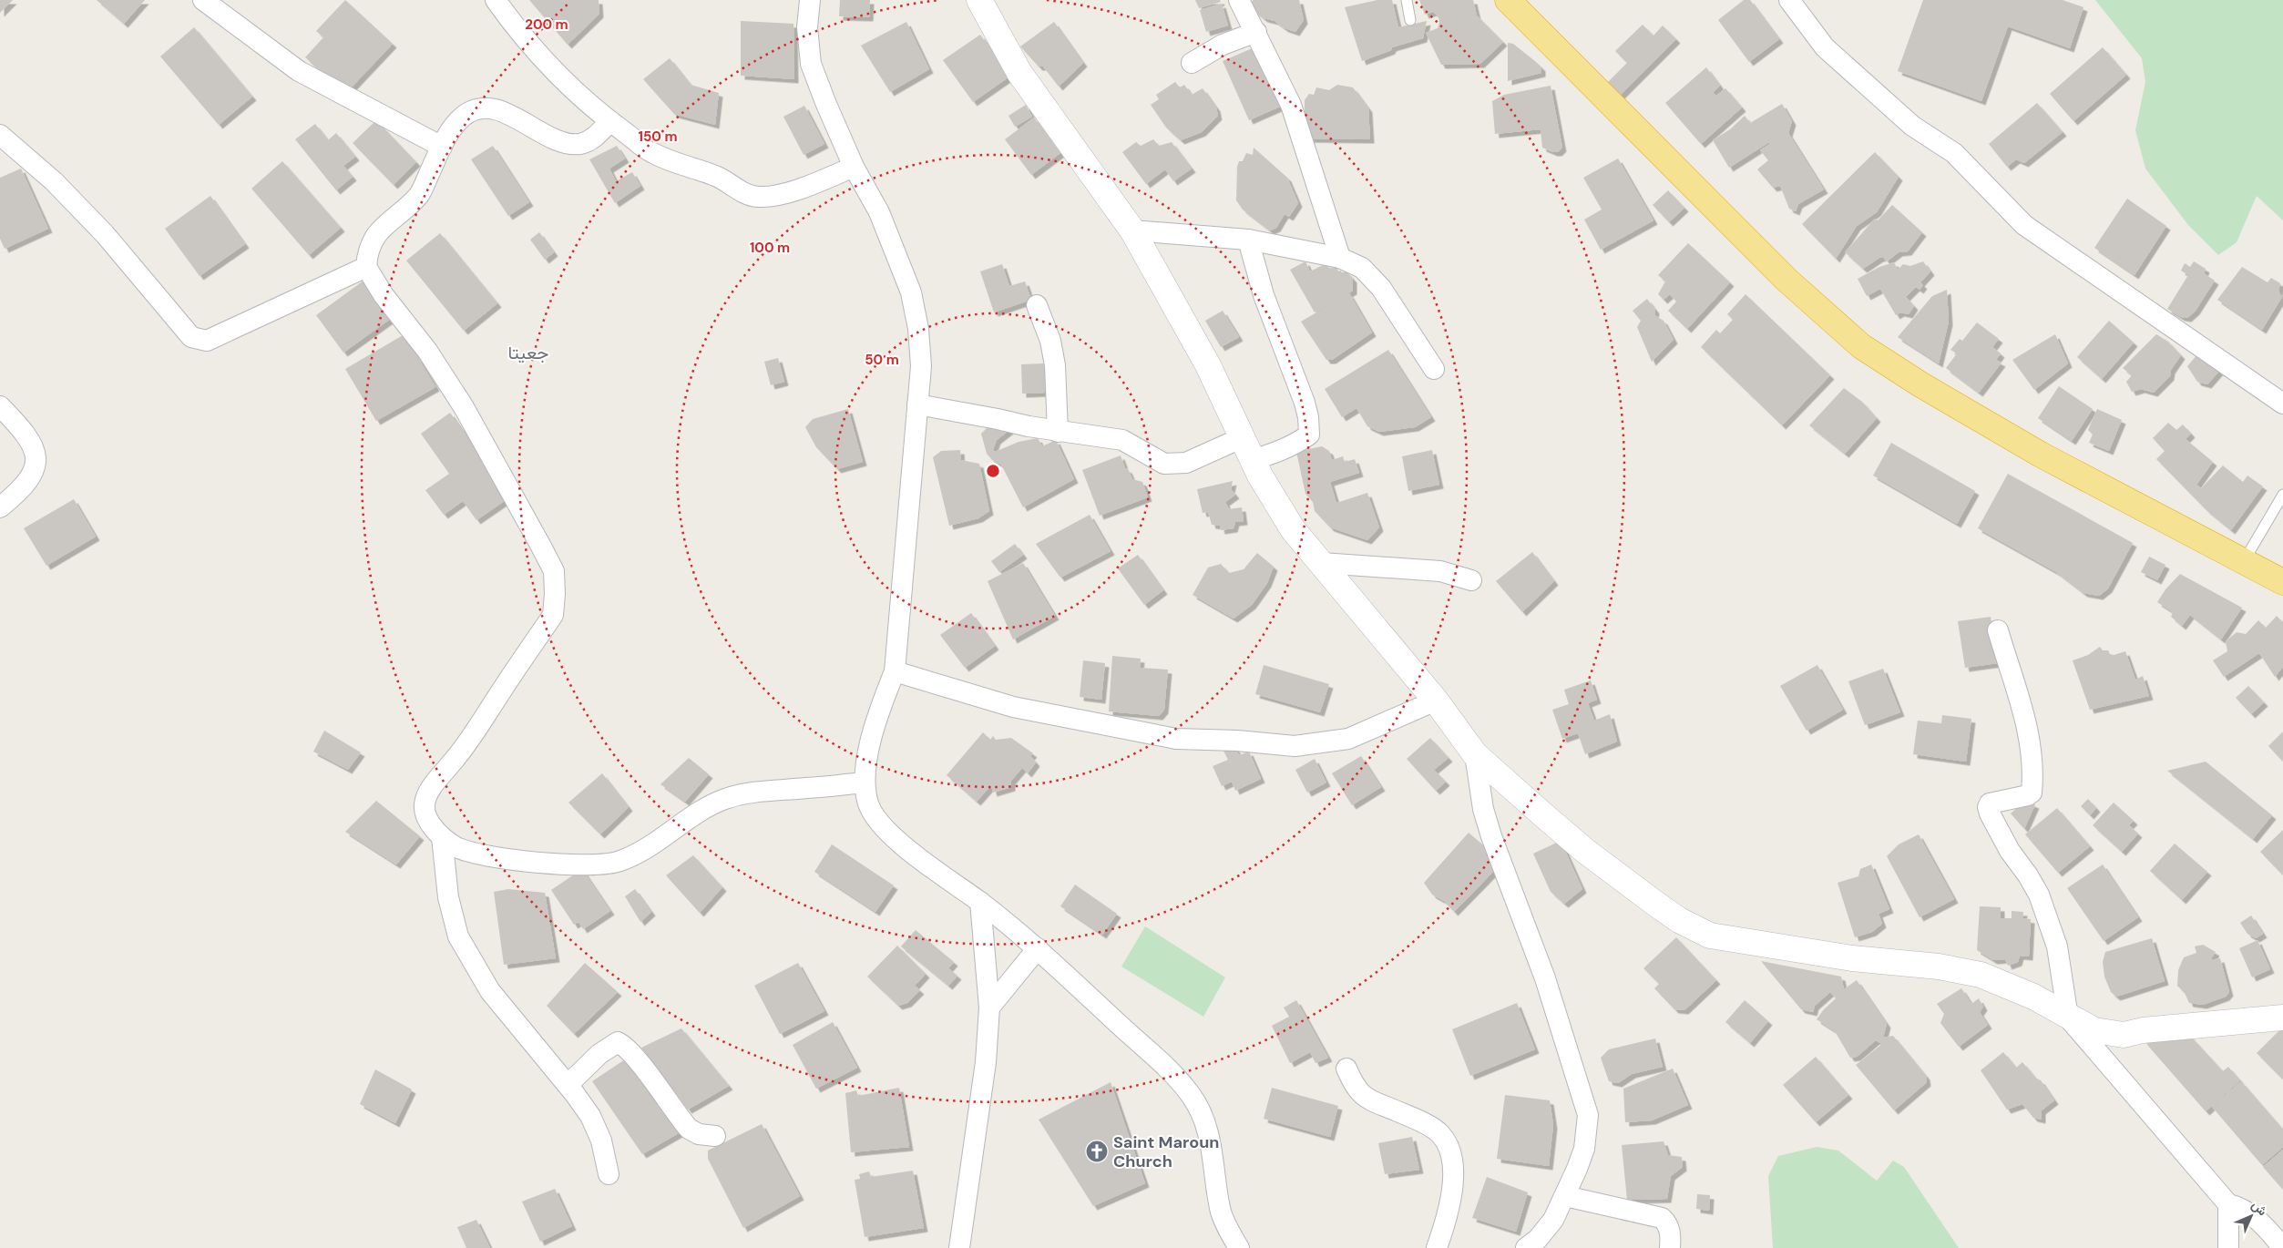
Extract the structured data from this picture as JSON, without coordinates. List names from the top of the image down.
{
  "districts": ["جعيتا"],
  "places": {
    "church": ["Saint Maroun Church"]
  },
  "north": "top right",
  "rings": [
    "200 m",
    "150 m",
    "100 m",
    "50 m"
  ]
}
